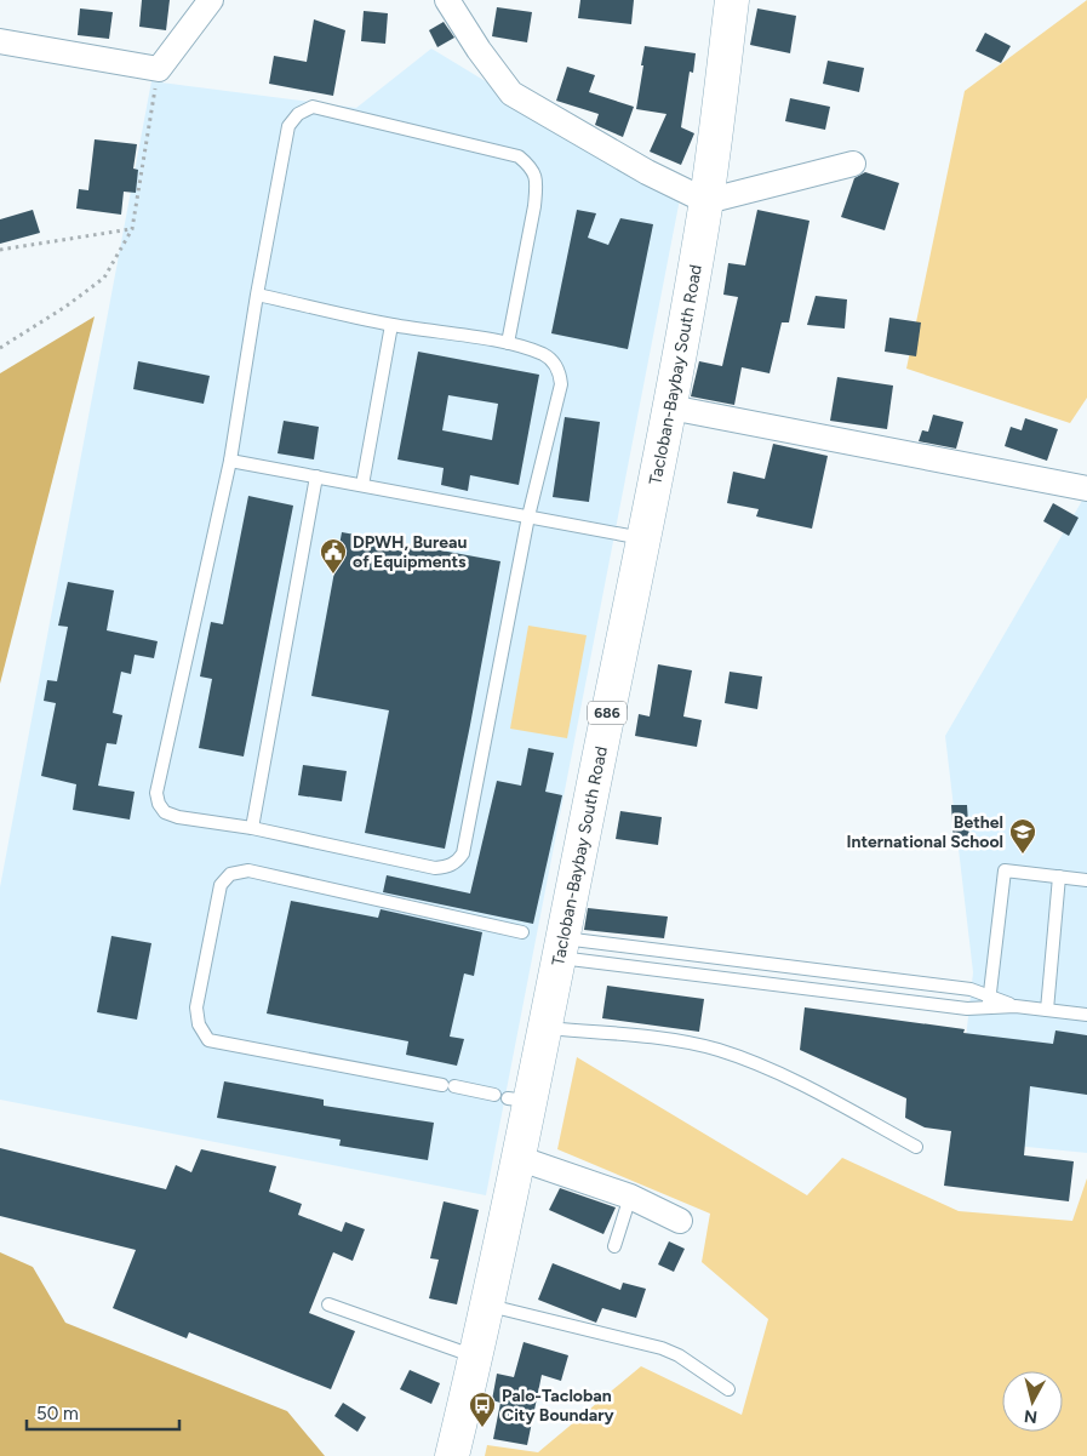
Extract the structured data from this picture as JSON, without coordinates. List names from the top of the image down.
{
  "streets": {
    "main road": ["Tacloban-Baybay South Road", "686"]
  },
  "places": {
    "public building": ["DPWH, Bureau of Equipments"],
    "school or university": ["Bethel International School"],
    "bus stop": ["Palo-Tacloban City Boundary"]
  },
  "scale_bar": "50 m",
  "north": "bottom"
}
